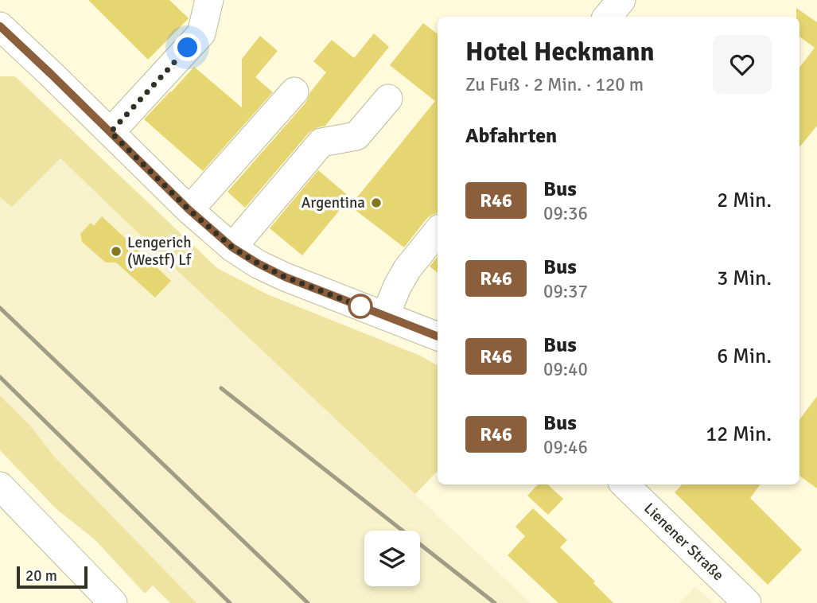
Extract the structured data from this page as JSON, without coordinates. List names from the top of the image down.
{
  "streets": {
    "street": ["Lienener Straße"]
  },
  "places": ["Argentina", "Lengerich (Westf) Lf"],
  "lines": ["bus line R46"],
  "scale_bar": "20 m",
  "page": {
    "heading": [
      ["Hotel Heckmann", "Zu Fuß · 2 Min. · 120 m"],
      "Abfahrten"
    ],
    "list": [
      {
        "mark": "R46",
        "name": "Bus",
        "note": "09:36",
        "value": "2 Min."
      },
      {
        "mark": "R46",
        "name": "Bus",
        "note": "09:37",
        "value": "3 Min."
      },
      {
        "mark": "R46",
        "name": "Bus",
        "note": "09:40",
        "value": "6 Min."
      },
      {
        "mark": "R46",
        "name": "Bus",
        "note": "09:46",
        "value": "12 Min."
      }
    ],
    "scale": "20 m"
  }
}
